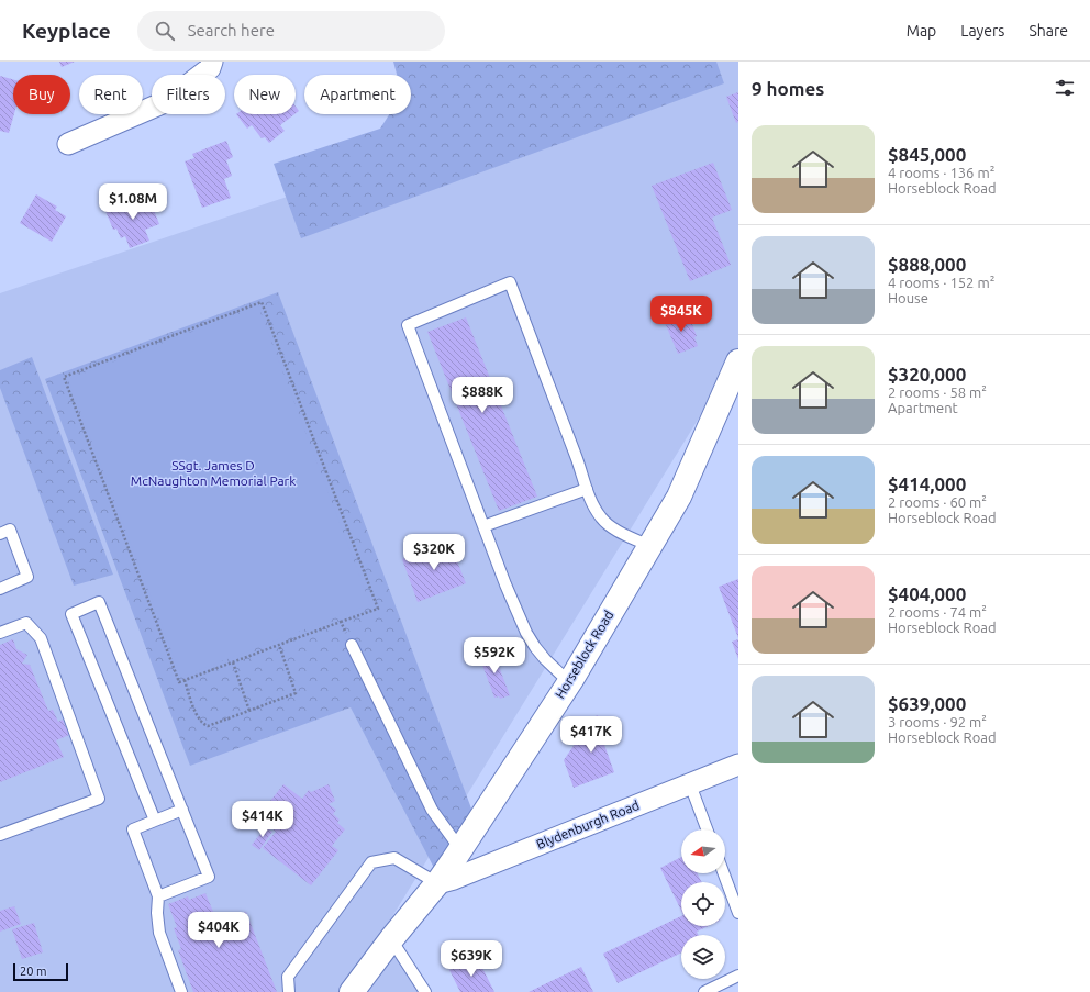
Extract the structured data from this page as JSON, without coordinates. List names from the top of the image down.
{
  "streets": {
    "street": ["Horseblock Road", "Blydenburgh Road"]
  },
  "crossings": [
    ["Horseblock Road", "Blydenburgh Road"]
  ],
  "parks": ["SSgt. James D McNaughton Memorial Park"],
  "scale_bar": "20 m",
  "north": "left",
  "page": {
    "header": "Keyplace",
    "search": "Search here",
    "nav": ["Map", "Layers", "Share"],
    "heading": "9 homes",
    "chip": [
      "Buy",
      "Rent",
      "Filters",
      "New",
      "Apartment"
    ],
    "list": [
      {
        "name": "$845,000",
        "note": "4 rooms · 136 m² · Horseblock Road"
      },
      {
        "name": "$888,000",
        "note": "4 rooms · 152 m² · House"
      },
      {
        "name": "$320,000",
        "note": "2 rooms · 58 m² · Apartment"
      },
      {
        "name": "$414,000",
        "note": "2 rooms · 60 m² · Horseblock Road"
      },
      {
        "name": "$404,000",
        "note": "2 rooms · 74 m² · Horseblock Road"
      },
      {
        "name": "$639,000",
        "note": "3 rooms · 92 m² · Horseblock Road"
      }
    ],
    "price": [
      "$1.08M",
      "$845K",
      "$888K",
      "$320K",
      "$592K",
      "$417K",
      "$414K",
      "$404K",
      "$639K"
    ],
    "scale": "20 m"
  }
}
